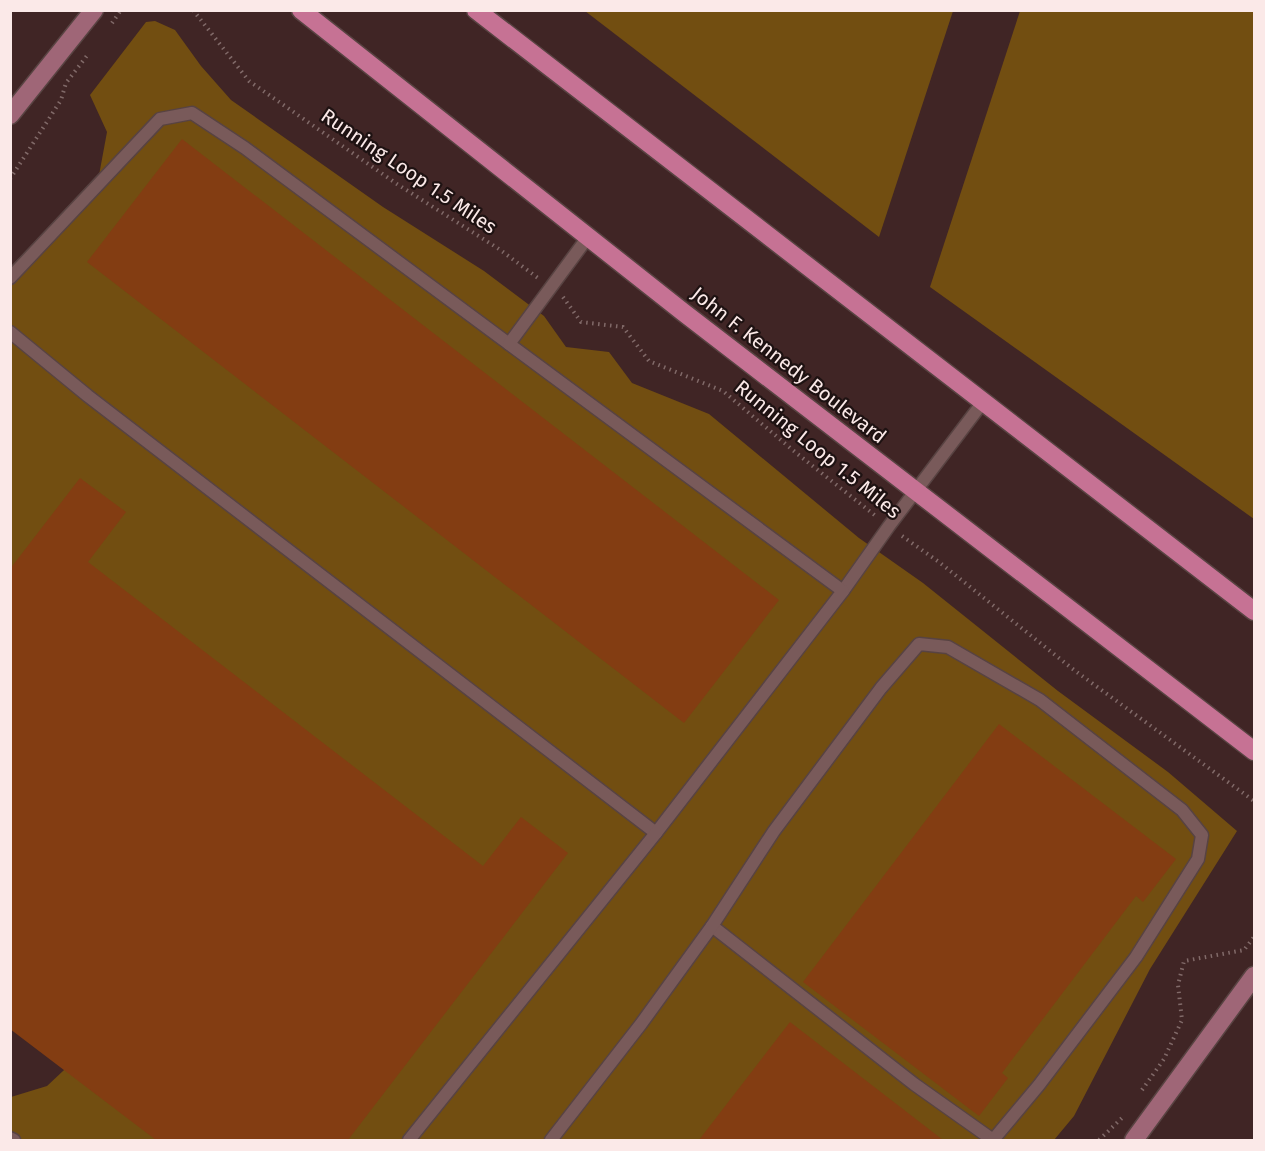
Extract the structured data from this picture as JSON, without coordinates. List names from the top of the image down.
{
  "streets": {
    "main road": ["John F. Kennedy Boulevard"],
    "path": ["Running Loop 1.5 Miles"]
  }
}
